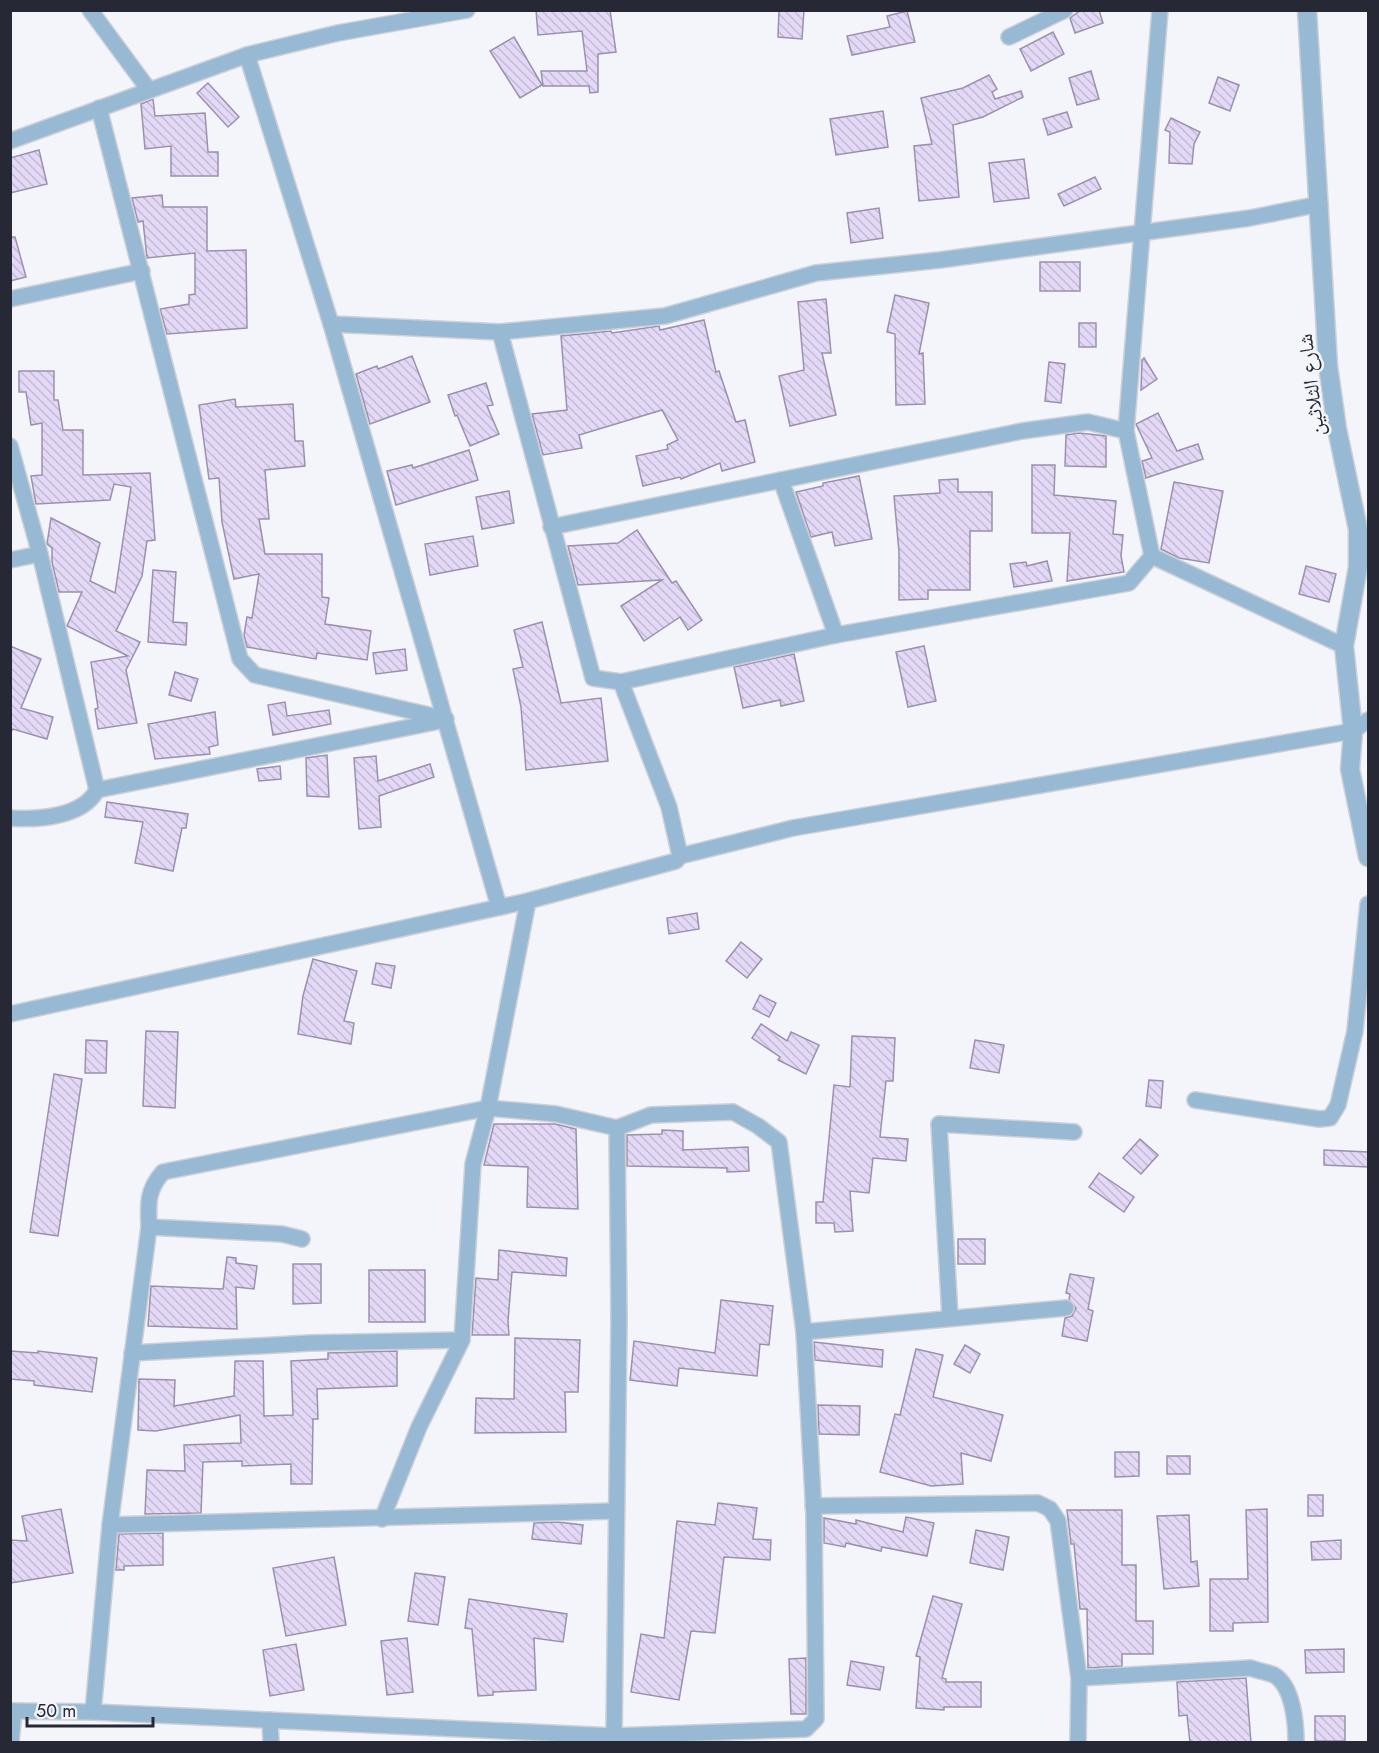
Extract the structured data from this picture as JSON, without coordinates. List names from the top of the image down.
{
  "streets": {
    "street": ["شارع الثلاثين"]
  },
  "scale_bar": "50 m"
}
